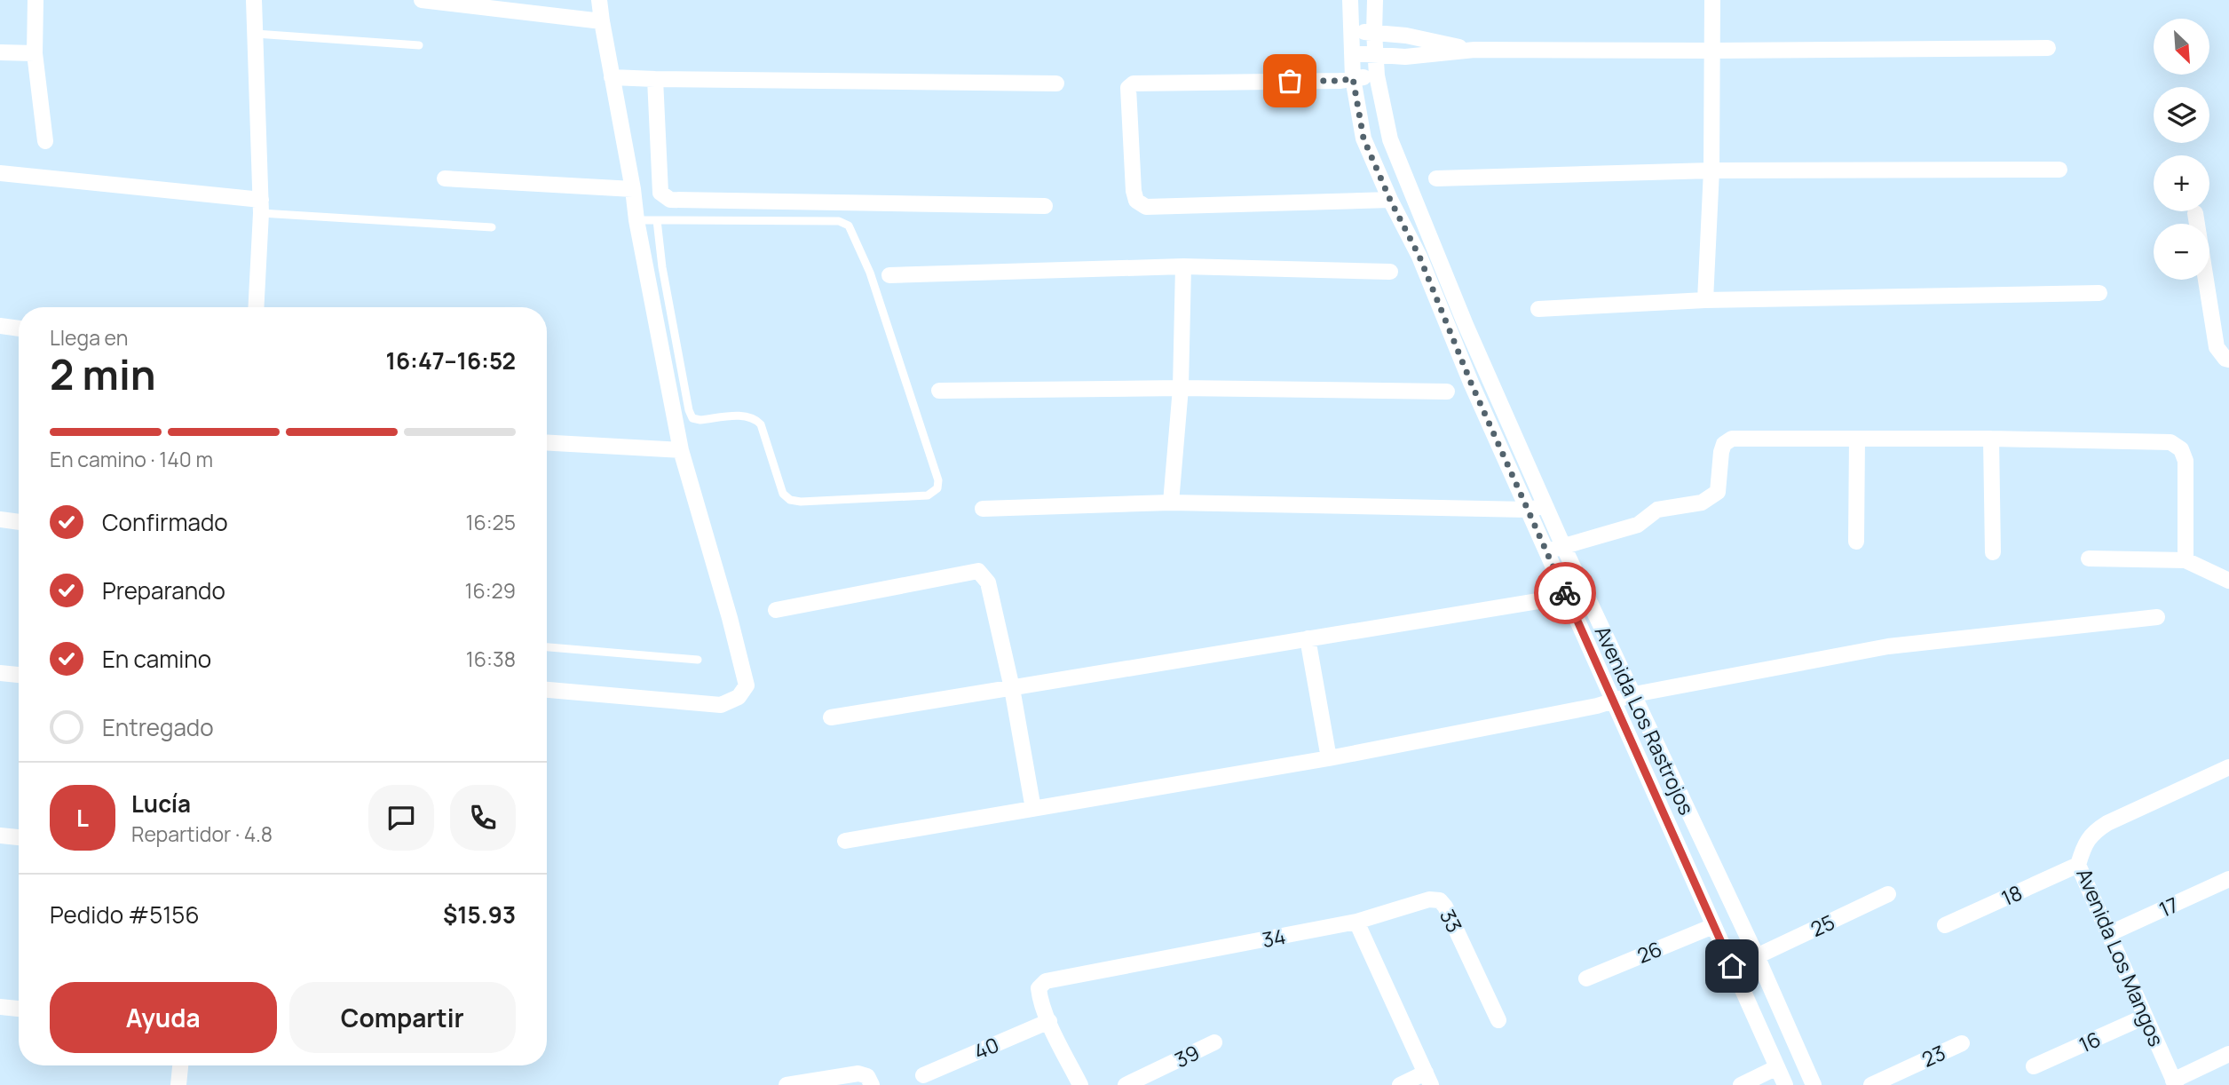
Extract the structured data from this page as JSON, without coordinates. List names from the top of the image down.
{
  "streets": {
    "street": [
      "Avenida Los Rastrojos",
      "18",
      "17",
      "33",
      "25",
      "34",
      "26",
      "Avenida Los Mangos",
      "16",
      "40",
      "39",
      "23"
    ]
  },
  "crossings": [
    ["Avenida Los Rastrojos", "25"],
    ["Avenida Los Rastrojos", "26"],
    ["18", "Avenida Los Mangos"],
    ["17", "Avenida Los Mangos"],
    ["33", "34"],
    ["34", "40"],
    ["Avenida Los Mangos", "16"]
  ],
  "north": "bottom right",
  "page": {
    "map_buttons": ["+", "−"],
    "heading": ["2 min", "Llega en", "16:47–16:52"],
    "panel": [
      "Lucía",
      "Repartidor · 4.8",
      "Pedido #5156",
      "$15.93"
    ],
    "bar": "En camino · 140 m",
    "list": [
      ["Confirmado", "16:25"],
      ["Preparando", "16:29"],
      ["En camino", "16:38"],
      "Entregado"
    ],
    "round": "L",
    "buttons": ["Ayuda", "Compartir"]
  }
}
